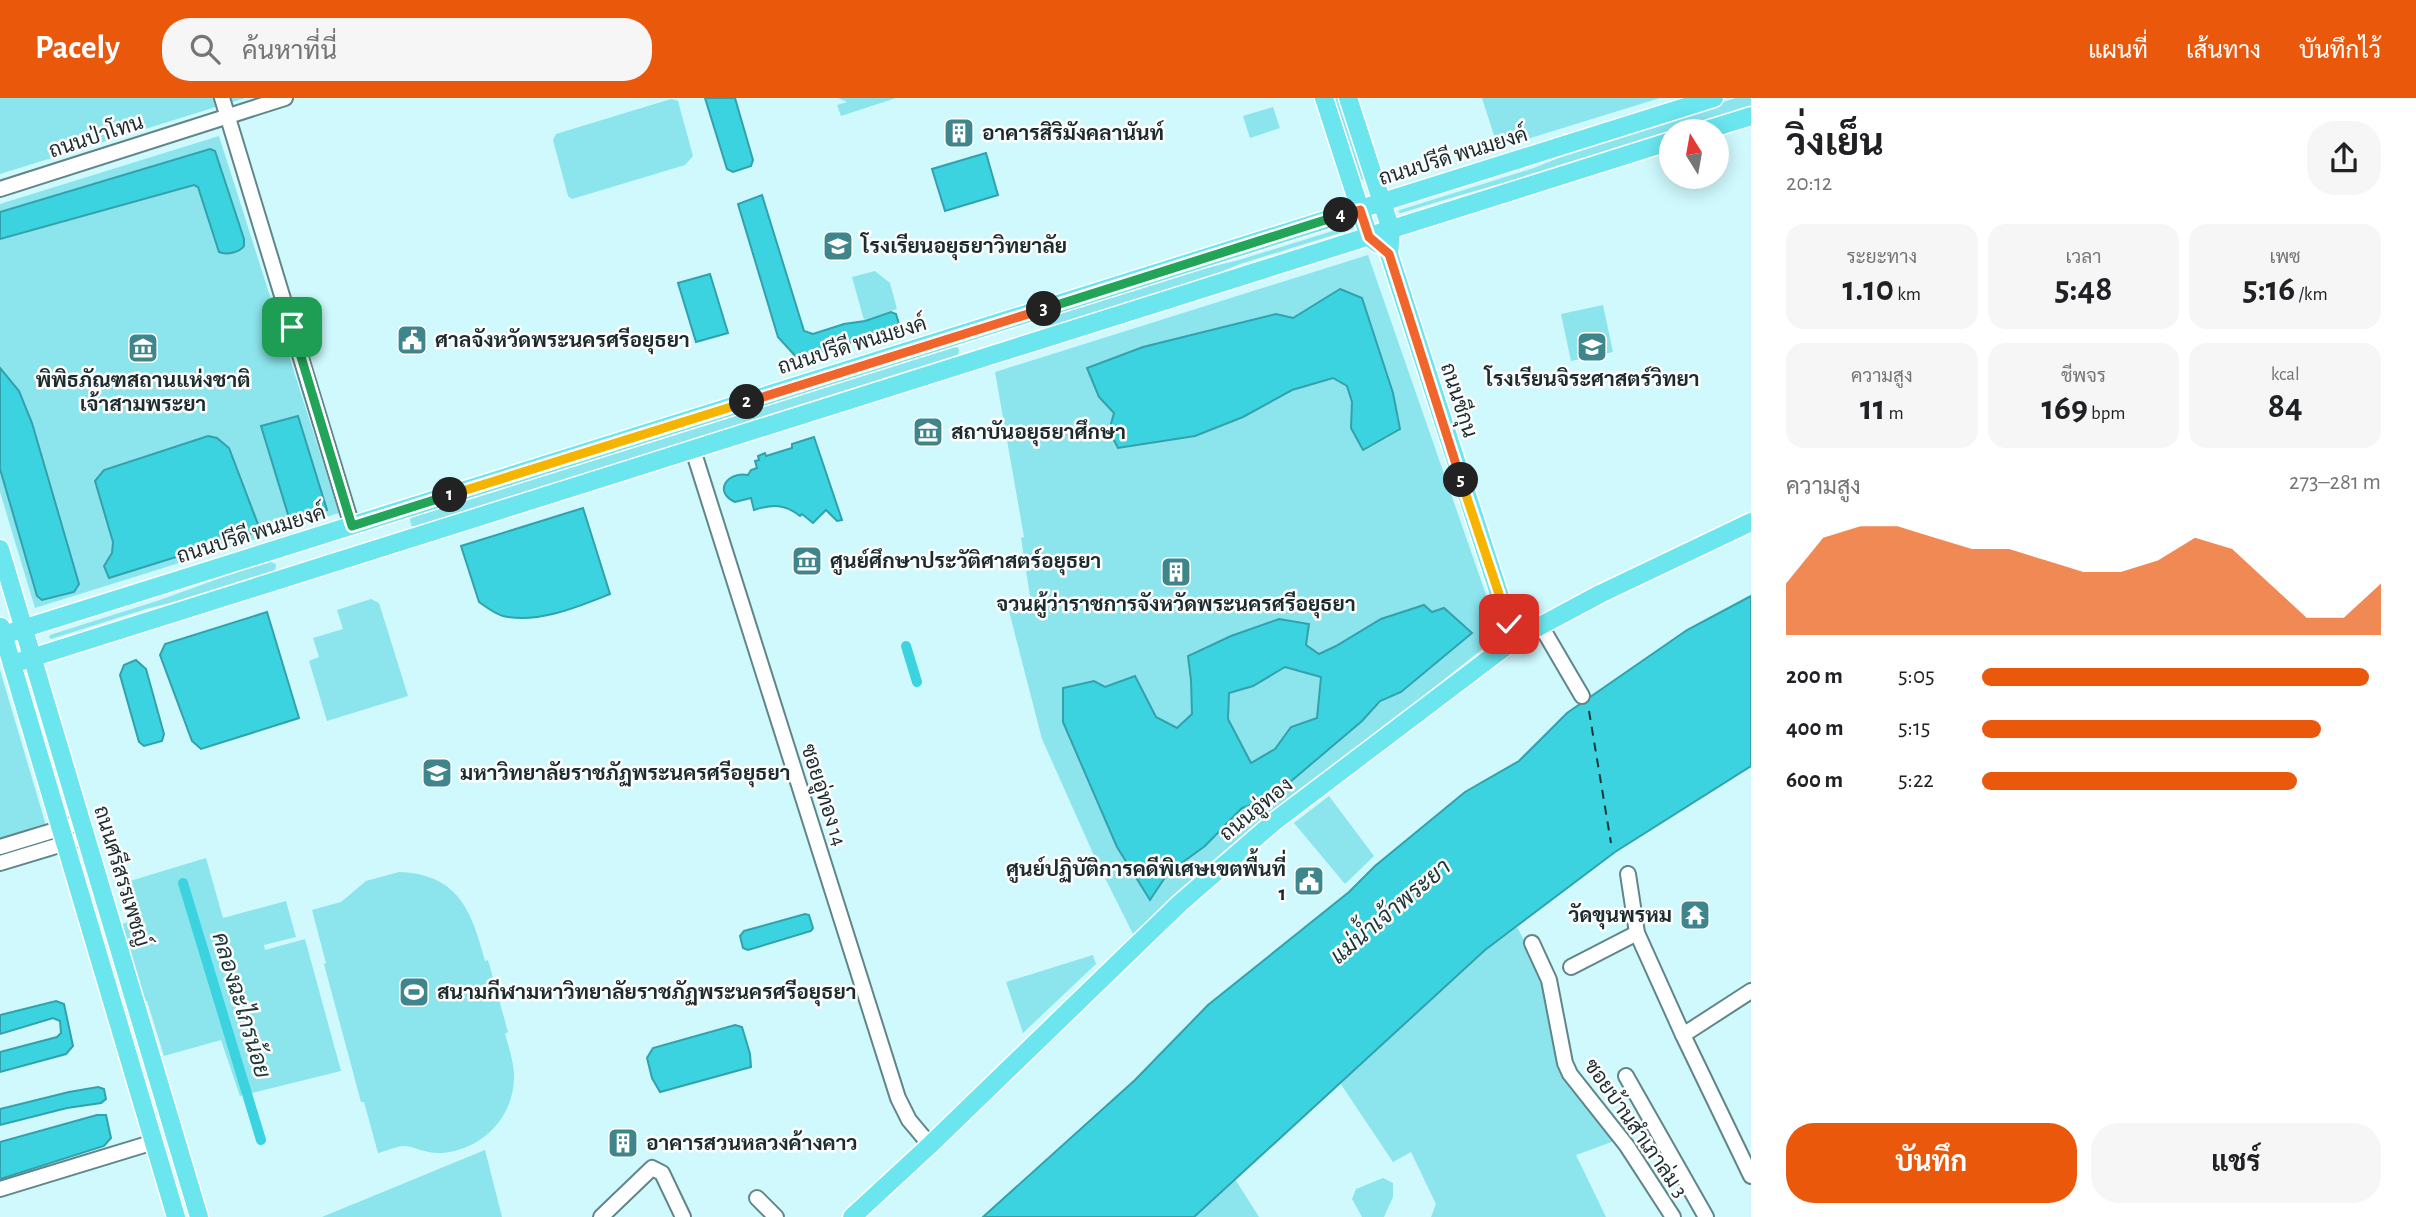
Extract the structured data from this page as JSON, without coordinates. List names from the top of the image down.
{
  "streets": {
    "main road": [
      "ถนนปรีดี พนมยงค์",
      "ถนนชีกุน",
      "ถนนอู่ทอง",
      "ถนนศรีสรรเพชญ์"
    ],
    "street": ["ถนนป่าโทน", "ซอยอู่ทอง 14", "ซอยบ้านสำเภาล่ม 3"]
  },
  "crossings": [
    ["ถนนปรีดี พนมยงค์", "ถนนชีกุน"],
    ["ถนนปรีดี พนมยงค์", "ถนนศรีสรรเพชญ์"],
    ["ถนนชีกุน", "ถนนอู่ทอง"],
    ["ซอยอู่ทอง 14", "ถนนอู่ทอง"]
  ],
  "water": ["แม่น้ำเจ้าพระยา", "คลองฉะไกรน้อย"],
  "places": {
    "building": ["อาคารสิริมังคลานันท์", "จวนผู้ว่าราชการจังหวัดพระนครศรีอยุธยา", "อาคารสวนหลวงค้างคาว"],
    "school or university": ["โรงเรียนอยุธยาวิทยาลัย", "โรงเรียนจิระศาสตร์วิทยา", "มหาวิทยาลัยราชภัฏพระนครศรีอยุธยา"],
    "public building": ["ศาลจังหวัดพระนครศรีอยุธยา", "ศูนย์ปฏิบัติการคดีพิเศษเขตพื้นที่ 1"],
    "museum": ["พิพิธภัณฑสถานแห่งชาติ เจ้าสามพระยา", "สถาบันอยุธยาศึกษา", "ศูนย์ศึกษาประวัติศาสตร์อยุธยา"],
    "temple": ["วัดขุนพรหม"],
    "sports": ["สนามกีฬามหาวิทยาลัยราชภัฏพระนครศรีอยุธยา"]
  },
  "north": "top",
  "page": {
    "header": "Pacely",
    "search": "ค้นหาที่นี่",
    "nav": ["แผนที่", "เส้นทาง", "บันทึกไว้"],
    "heading": ["วิ่งเย็น", "20:12"],
    "pins": [
      "4",
      "3",
      "2",
      "5",
      "1"
    ],
    "stats": [
      ["ระยะทาง", "1.10 km"],
      ["เวลา", "5:48"],
      ["เพซ", "5:16 /km"],
      ["ความสูง", "11 m"],
      ["ชีพจร", "169 bpm"],
      ["kcal", "84"]
    ],
    "chart": ["ความสูง", "273–281 m"],
    "list": [
      {
        "name": "200 m",
        "note": "5:05"
      },
      {
        "name": "400 m",
        "note": "5:15"
      },
      {
        "name": "600 m",
        "note": "5:22"
      }
    ],
    "buttons": ["บันทึก", "แชร์"]
  }
}
